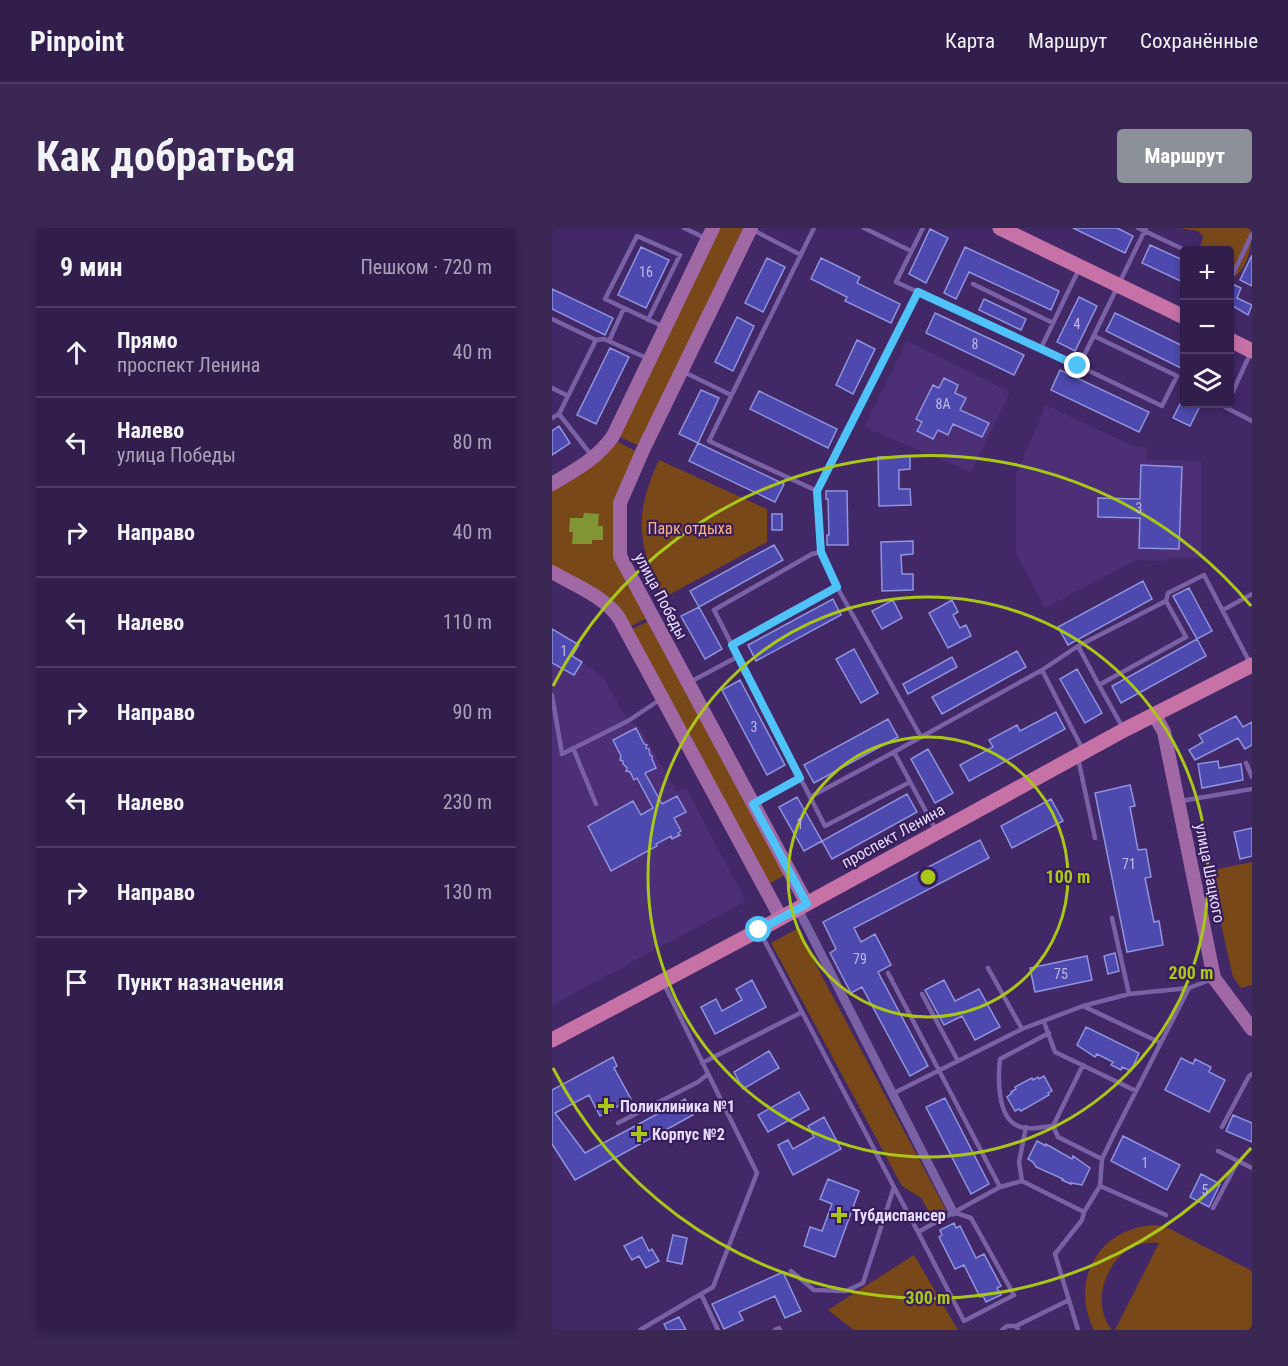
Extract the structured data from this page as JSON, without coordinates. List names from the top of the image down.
{
  "streets": {
    "main road": ["проспект Ленина"],
    "street": ["улица Победы", "улица Шацкого"]
  },
  "crossings": [
    ["улица Победы", "проспект Ленина"],
    ["проспект Ленина", "улица Шацкого"]
  ],
  "parks": ["Парк отдыха"],
  "places": {
    "health": ["Поликлиника №1", "Корпус №2", "Тубдиспансер"]
  },
  "house_numbers": [
    "16",
    "4",
    "8",
    "8А",
    "3",
    "1",
    "3",
    "1",
    "71",
    "79",
    "75",
    "1",
    "5"
  ],
  "page": {
    "header": "Pinpoint",
    "nav": ["Карта", "Маршрут", "Сохранённые"],
    "buttons": "Маршрут",
    "title": "Как добраться",
    "heading": ["9 мин", "Пешком · 720 m"],
    "map_buttons": ["+", "−"],
    "list": [
      ["Прямо", "проспект Ленина", "40 m"],
      ["Налево", "улица Победы", "80 m"],
      ["Направо", "40 m"],
      ["Налево", "110 m"],
      ["Направо", "90 m"],
      ["Налево", "230 m"],
      ["Направо", "130 m"],
      "Пункт назначения"
    ]
  },
  "rings": ["100 m", "200 m", "300 m"]
}
